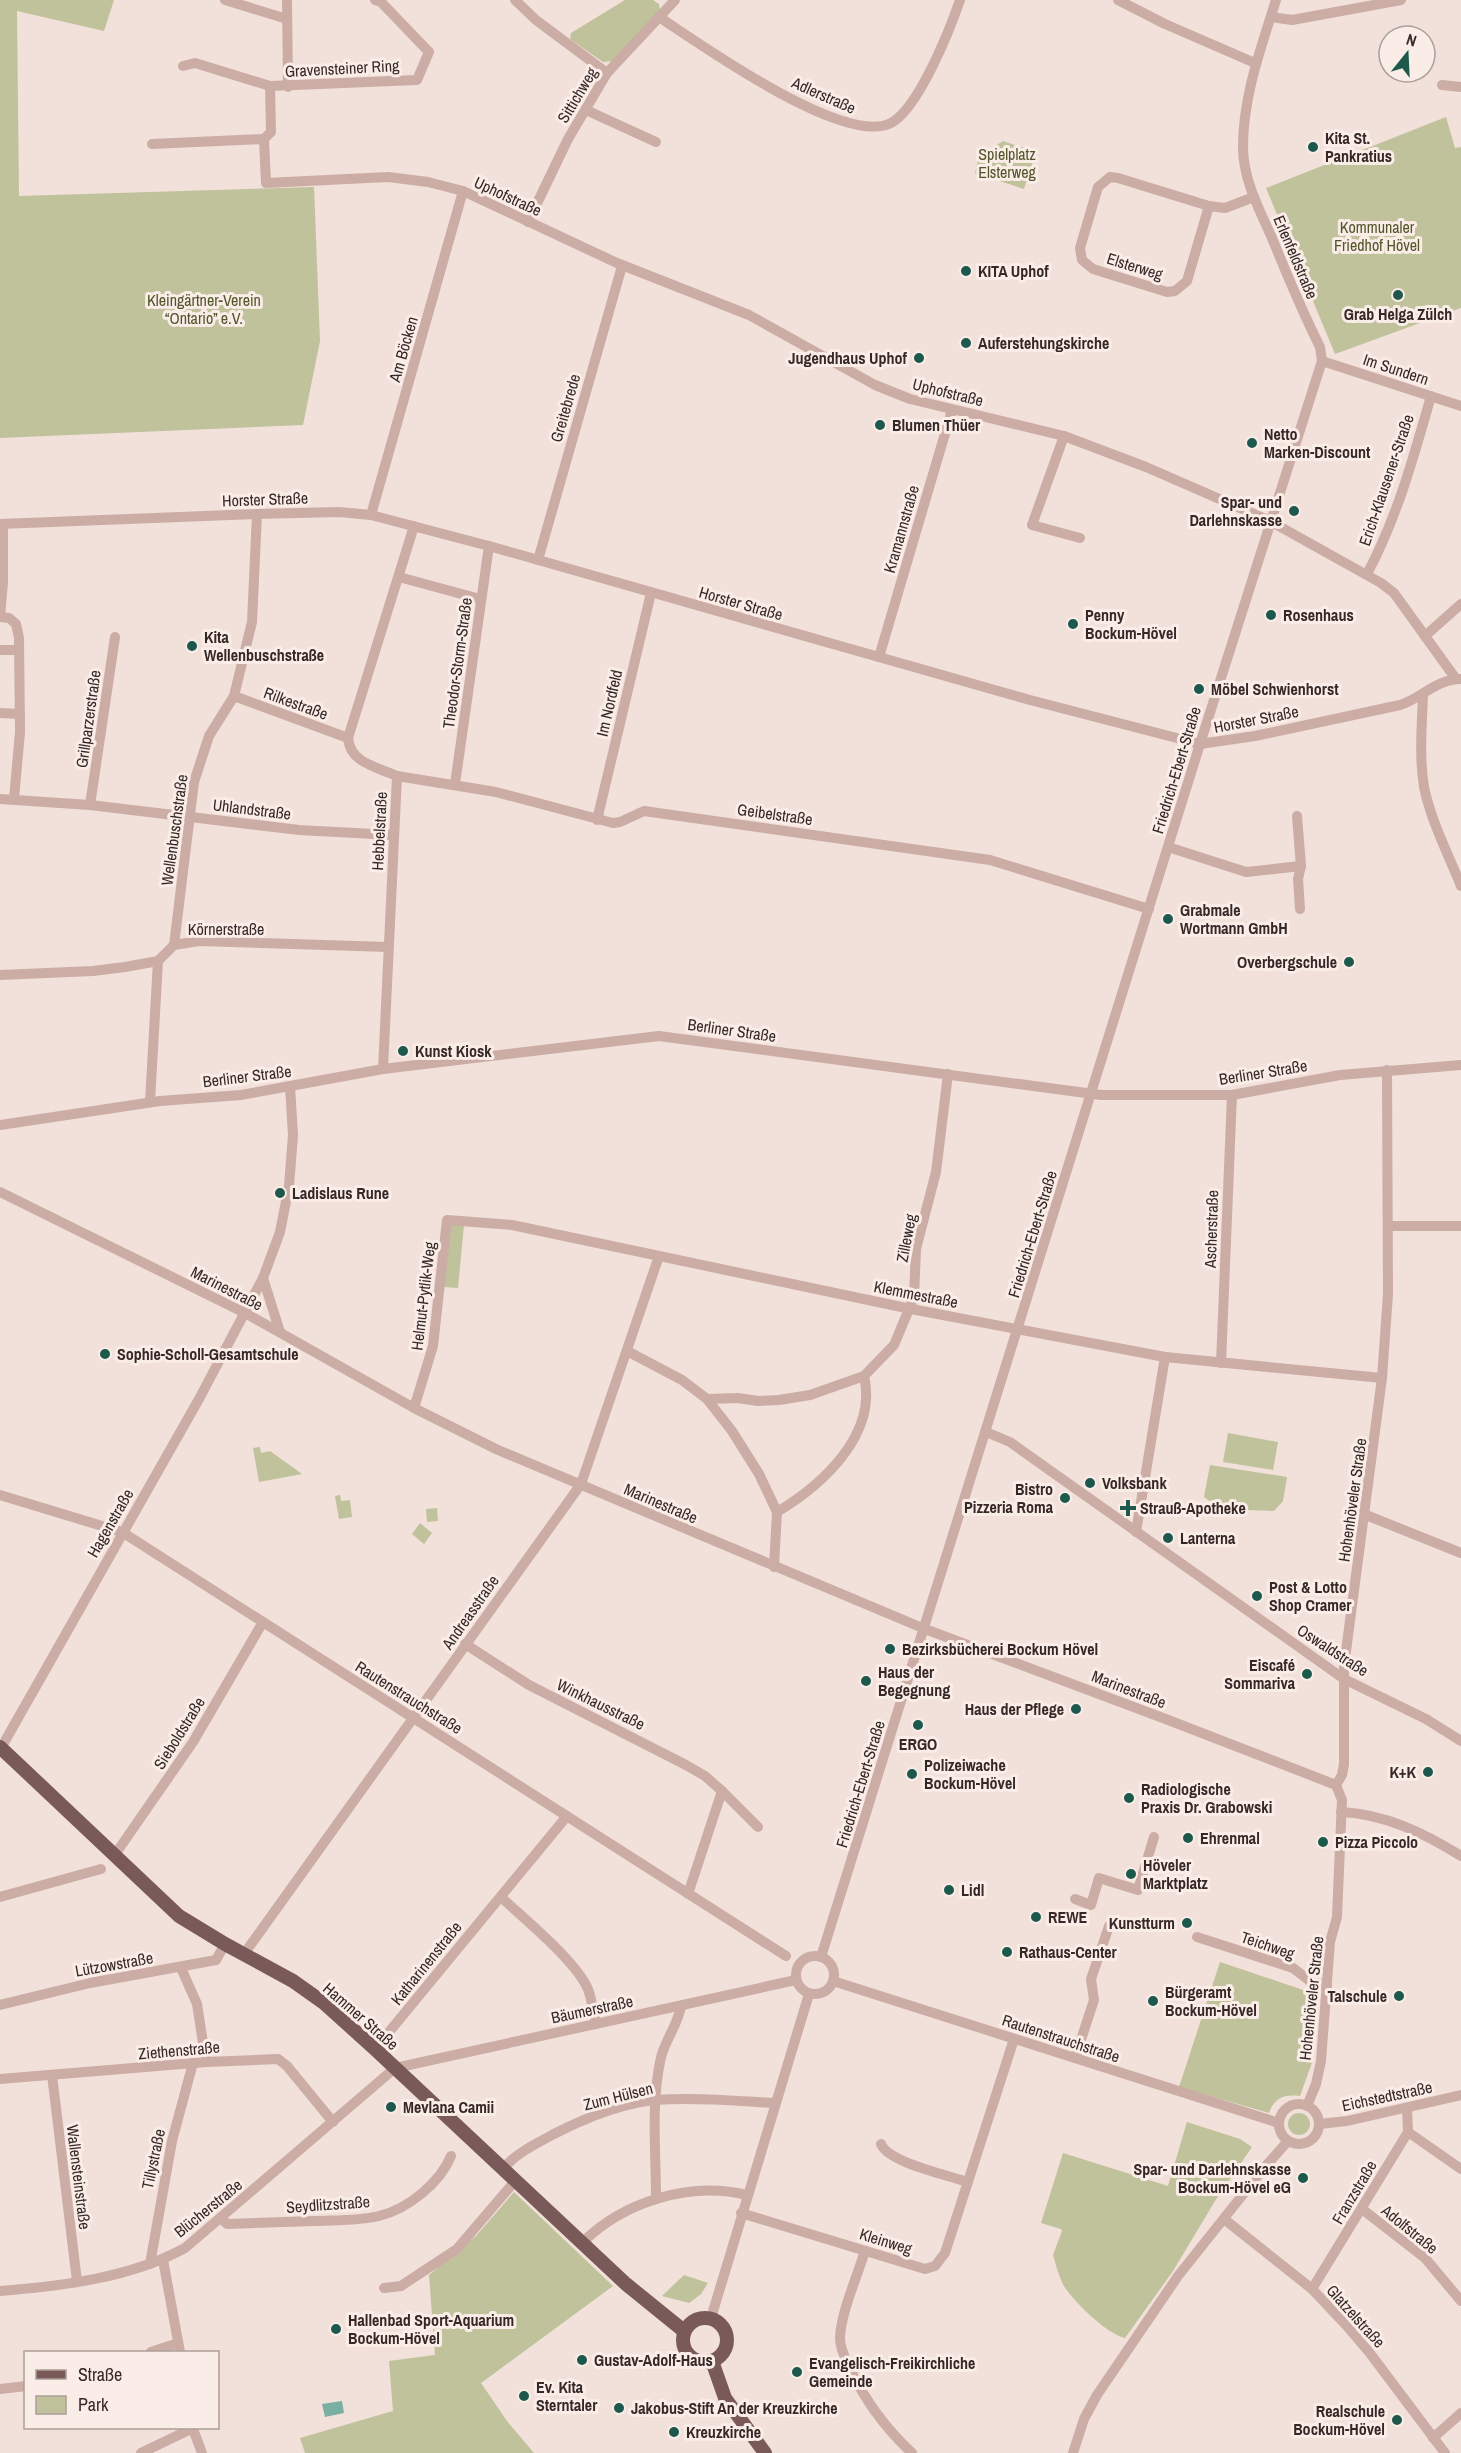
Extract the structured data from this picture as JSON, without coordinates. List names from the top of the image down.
{
  "streets": {
    "main road": ["Hammer Straße"],
    "street": [
      "Gravensteiner Ring",
      "Sittichweg",
      "Adlerstraße",
      "Uphofstraße",
      "Erlenfeldstraße",
      "Elsterweg",
      "Am Böcken",
      "Im Sundern",
      "Greitebrede",
      "Erich-Klausener-Straße",
      "Horster Straße",
      "Kramannstraße",
      "Theodor-Storm-Straße",
      "Rilkestraße",
      "Im Nordfeld",
      "Grillparzerstraße",
      "Friedrich-Ebert-Straße",
      "Uhlandstraße",
      "Geibelstraße",
      "Wellenbuschstraße",
      "Hebbelstraße",
      "Körnerstraße",
      "Berliner Straße",
      "Ascherstraße",
      "Zilleweg",
      "Marinestraße",
      "Klemmestraße",
      "Helmut-Pytlik-Weg",
      "Hohenhöveler Straße",
      "Hagenstraße",
      "Andreasstraße",
      "Oswaldstraße",
      "Rautenstrauchstraße",
      "Winkhausstraße",
      "Sieboldstraße",
      "Teichweg",
      "Katharinenstraße",
      "Lützowstraße",
      "Bäumerstraße",
      "Ziethenstraße",
      "Zum Hülsen",
      "Eichstedtstraße",
      "Tillystraße",
      "Wallensteinstraße",
      "Franzstraße",
      "Seydlitzstraße",
      "Blücherstraße",
      "Adolfstraße",
      "Kleinweg",
      "Glatzelstraße"
    ]
  },
  "crossings": [
    ["Sittichweg", "Adlerstraße"],
    ["Sittichweg", "Uphofstraße"],
    ["Uphofstraße", "Am Böcken"],
    ["Uphofstraße", "Greitebrede"],
    ["Uphofstraße", "Erich-Klausener-Straße"],
    ["Uphofstraße", "Horster Straße"],
    ["Uphofstraße", "Kramannstraße"],
    ["Uphofstraße", "Friedrich-Ebert-Straße"],
    ["Erlenfeldstraße", "Elsterweg"],
    ["Erlenfeldstraße", "Im Sundern"],
    ["Am Böcken", "Horster Straße"],
    ["Im Sundern", "Erich-Klausener-Straße"],
    ["Greitebrede", "Horster Straße"],
    ["Horster Straße", "Kramannstraße"],
    ["Horster Straße", "Theodor-Storm-Straße"],
    ["Horster Straße", "Im Nordfeld"],
    ["Horster Straße", "Friedrich-Ebert-Straße"],
    ["Horster Straße", "Wellenbuschstraße"],
    ["Theodor-Storm-Straße", "Geibelstraße"],
    ["Rilkestraße", "Wellenbuschstraße"],
    ["Rilkestraße", "Hebbelstraße"],
    ["Im Nordfeld", "Geibelstraße"],
    ["Grillparzerstraße", "Uhlandstraße"],
    ["Friedrich-Ebert-Straße", "Geibelstraße"],
    ["Friedrich-Ebert-Straße", "Berliner Straße"],
    ["Friedrich-Ebert-Straße", "Marinestraße"],
    ["Friedrich-Ebert-Straße", "Klemmestraße"],
    ["Friedrich-Ebert-Straße", "Oswaldstraße"],
    ["Friedrich-Ebert-Straße", "Rautenstrauchstraße"],
    ["Friedrich-Ebert-Straße", "Bäumerstraße"],
    ["Uhlandstraße", "Wellenbuschstraße"],
    ["Uhlandstraße", "Hebbelstraße"],
    ["Geibelstraße", "Hebbelstraße"],
    ["Wellenbuschstraße", "Körnerstraße"],
    ["Hebbelstraße", "Körnerstraße"],
    ["Hebbelstraße", "Berliner Straße"],
    ["Berliner Straße", "Ascherstraße"],
    ["Berliner Straße", "Zilleweg"],
    ["Berliner Straße", "Hohenhöveler Straße"],
    ["Ascherstraße", "Klemmestraße"],
    ["Zilleweg", "Klemmestraße"],
    ["Marinestraße", "Helmut-Pytlik-Weg"],
    ["Marinestraße", "Hohenhöveler Straße"],
    ["Marinestraße", "Hagenstraße"],
    ["Marinestraße", "Andreasstraße"],
    ["Klemmestraße", "Helmut-Pytlik-Weg"],
    ["Klemmestraße", "Hohenhöveler Straße"],
    ["Klemmestraße", "Andreasstraße"],
    ["Hohenhöveler Straße", "Oswaldstraße"],
    ["Hohenhöveler Straße", "Rautenstrauchstraße"],
    ["Hohenhöveler Straße", "Teichweg"],
    ["Hohenhöveler Straße", "Eichstedtstraße"],
    ["Hagenstraße", "Rautenstrauchstraße"],
    ["Hagenstraße", "Hammer Straße"],
    ["Andreasstraße", "Rautenstrauchstraße"],
    ["Andreasstraße", "Winkhausstraße"],
    ["Andreasstraße", "Hammer Straße"],
    ["Rautenstrauchstraße", "Sieboldstraße"],
    ["Rautenstrauchstraße", "Katharinenstraße"],
    ["Rautenstrauchstraße", "Bäumerstraße"],
    ["Rautenstrauchstraße", "Eichstedtstraße"],
    ["Rautenstrauchstraße", "Kleinweg"],
    ["Sieboldstraße", "Hammer Straße"],
    ["Katharinenstraße", "Hammer Straße"],
    ["Lützowstraße", "Hammer Straße"],
    ["Bäumerstraße", "Hammer Straße"],
    ["Bäumerstraße", "Blücherstraße"],
    ["Hammer Straße", "Zum Hülsen"],
    ["Hammer Straße", "Blücherstraße"],
    ["Ziethenstraße", "Tillystraße"],
    ["Ziethenstraße", "Wallensteinstraße"],
    ["Ziethenstraße", "Blücherstraße"],
    ["Tillystraße", "Blücherstraße"],
    ["Wallensteinstraße", "Blücherstraße"],
    ["Franzstraße", "Adolfstraße"],
    ["Franzstraße", "Glatzelstraße"],
    ["Seydlitzstraße", "Blücherstraße"]
  ],
  "parks": ["Spielplatz Elsterweg", "Kommunaler Friedhof Hövel", "Kleingärtner-Verein “Ontario” e.V."],
  "places": {
    "other": [
      "Kita St. Pankratius",
      "KITA Uphof",
      "Grab Helga Zülch",
      "Auferstehungskirche",
      "Jugendhaus Uphof",
      "Blumen Thüer",
      "Netto Marken-Discount",
      "Spar- und Darlehnskasse",
      "Rosenhaus",
      "Penny Bockum-Hövel",
      "Kita Wellenbuschstraße",
      "Möbel Schwienhorst",
      "Grabmale Wortmann GmbH",
      "Overbergschule",
      "Kunst Kiosk",
      "Ladislaus Rune",
      "Sophie-Scholl-Gesamtschule",
      "Volksbank",
      "Bistro Pizzeria Roma",
      "Lanterna",
      "Post & Lotto Shop Cramer",
      "Bezirksbücherei Bockum Hövel",
      "Eiscafé Sommariva",
      "Haus der Begegnung",
      "Haus der Pflege",
      "ERGO",
      "K+K",
      "Polizeiwache Bockum-Hövel",
      "Radiologische Praxis Dr. Grabowski",
      "Ehrenmal",
      "Pizza Piccolo",
      "Höveler Marktplatz",
      "Lidl",
      "REWE",
      "Kunstturm",
      "Rathaus-Center",
      "Talschule",
      "Bürgeramt Bockum-Hövel",
      "Mevlana Camii",
      "Spar- und Darlehnskasse Bockum-Hövel eG",
      "Hallenbad Sport-Aquarium Bockum-Hövel",
      "Gustav-Adolf-Haus",
      "Evangelisch-Freikirchliche Gemeinde",
      "Ev. Kita Sterntaler",
      "Jakobus-Stift An der Kreuzkirche",
      "Realschule Bockum-Hövel",
      "Kreuzkirche"
    ],
    "health": ["Strauß-Apotheke"]
  },
  "legend": ["Straße", "Park"],
  "north": "top"
}
